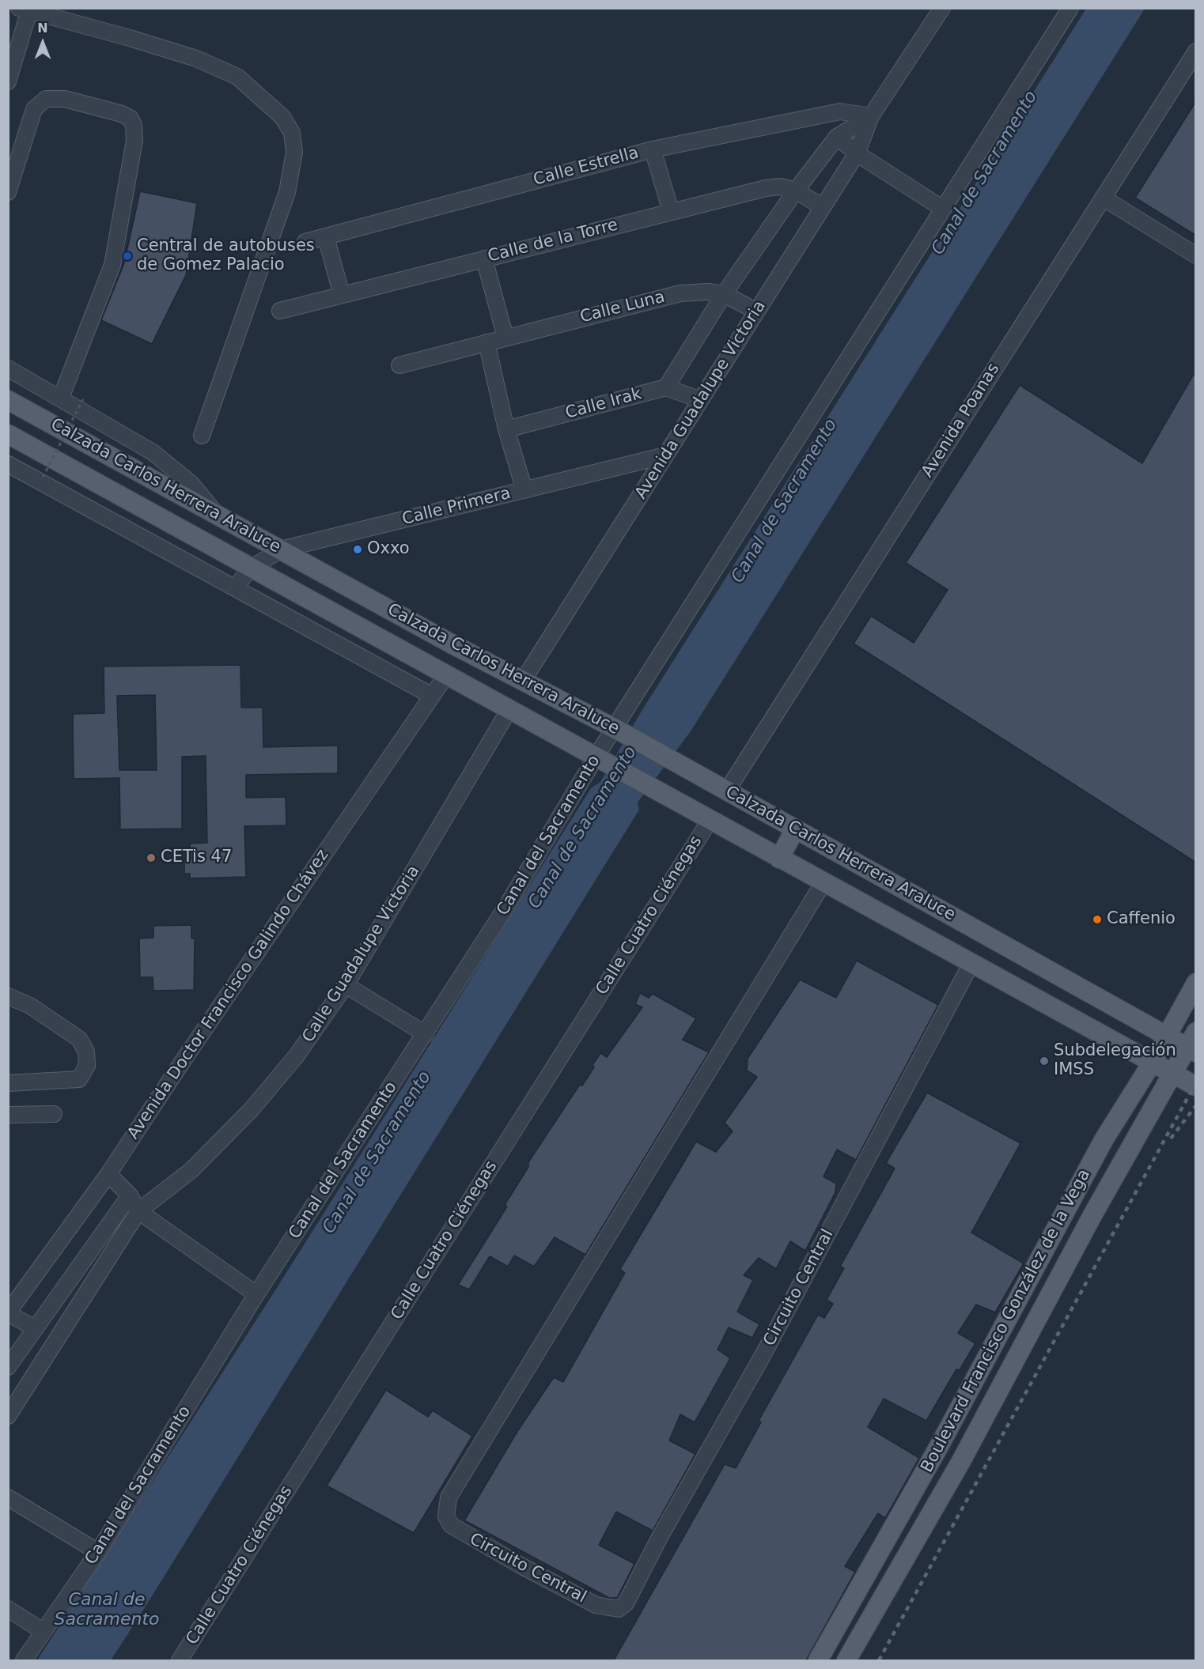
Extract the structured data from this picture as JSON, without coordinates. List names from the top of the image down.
{
  "streets": {
    "main road": ["Calzada Carlos Herrera Araluce", "Boulevard Francisco González de la Vega"],
    "street": [
      "Calle Estrella",
      "Calle de la Torre",
      "Calle Luna",
      "Avenida Guadalupe Victoria",
      "Calle Irak",
      "Avenida Poanas",
      "Calle Primera",
      "Canal del Sacramento",
      "Calle Cuatro Ciénegas",
      "Calle Guadalupe Victoria",
      "Avenida Doctor Francisco Galindo Chávez",
      "Circuito Central"
    ]
  },
  "crossings": [
    ["Calle Estrella", "Avenida Guadalupe Victoria"],
    ["Calle de la Torre", "Avenida Guadalupe Victoria"],
    ["Calle Luna", "Avenida Guadalupe Victoria"],
    ["Avenida Guadalupe Victoria", "Calle Irak"],
    ["Avenida Guadalupe Victoria", "Calzada Carlos Herrera Araluce"],
    ["Avenida Guadalupe Victoria", "Calle Primera"],
    ["Avenida Poanas", "Calzada Carlos Herrera Araluce"],
    ["Calzada Carlos Herrera Araluce", "Calle Primera"],
    ["Calzada Carlos Herrera Araluce", "Canal del Sacramento"],
    ["Calzada Carlos Herrera Araluce", "Calle Cuatro Ciénegas"],
    ["Calzada Carlos Herrera Araluce", "Calle Guadalupe Victoria"],
    ["Calzada Carlos Herrera Araluce", "Avenida Doctor Francisco Galindo Chávez"],
    ["Calzada Carlos Herrera Araluce", "Circuito Central"],
    ["Calzada Carlos Herrera Araluce", "Boulevard Francisco González de la Vega"]
  ],
  "water": ["Canal de Sacramento"],
  "places": [
    "Central de autobuses de Gomez Palacio",
    "Oxxo",
    "CETis 47",
    "Caffenio",
    "Subdelegación IMSS"
  ],
  "north": "top"
}
